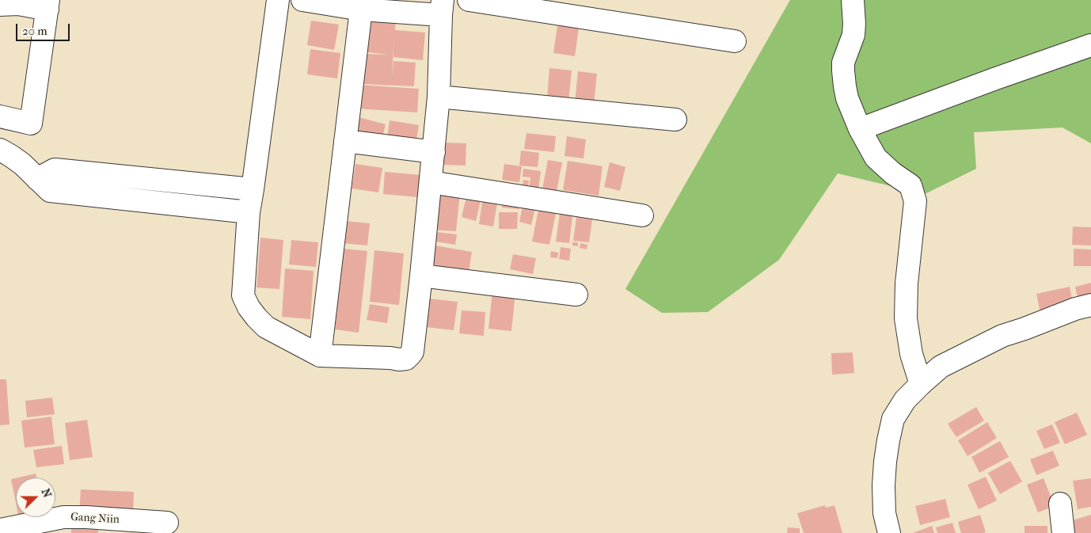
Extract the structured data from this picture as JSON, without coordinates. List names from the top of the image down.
{
  "streets": {
    "street": ["Gang Niin"]
  },
  "scale_bar": "20 m",
  "north": "right"
}
